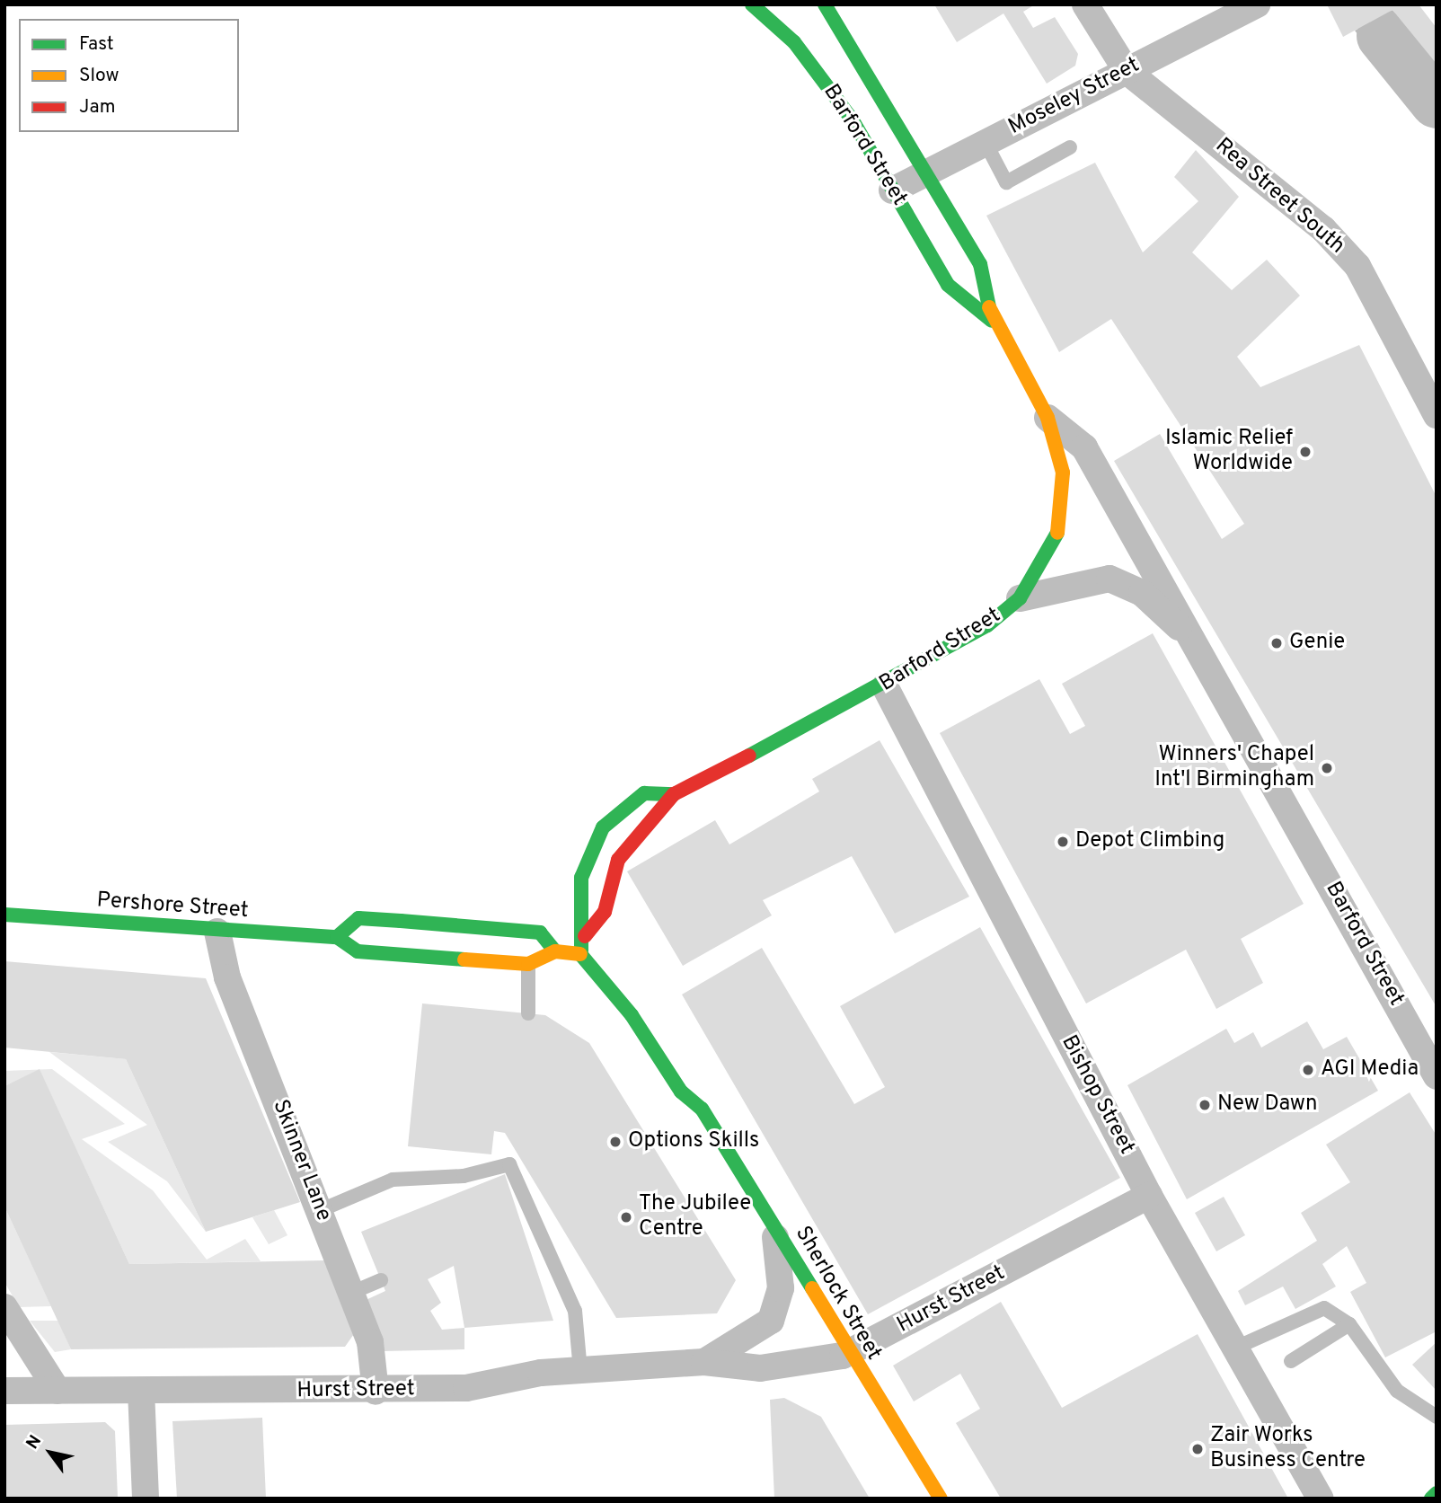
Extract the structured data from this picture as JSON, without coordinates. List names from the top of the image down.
{
  "streets": {
    "street": [
      "Moseley Street",
      "Barford Street",
      "Rea Street South",
      "Pershore Street",
      "Bishop Street",
      "Skinner Lane",
      "Sherlock Street",
      "Hurst Street"
    ]
  },
  "crossings": [
    ["Moseley Street", "Barford Street"],
    ["Moseley Street", "Rea Street South"],
    ["Barford Street", "Bishop Street"],
    ["Barford Street", "Sherlock Street"],
    ["Pershore Street", "Skinner Lane"],
    ["Bishop Street", "Hurst Street"],
    ["Skinner Lane", "Hurst Street"],
    ["Sherlock Street", "Hurst Street"]
  ],
  "places": [
    "Islamic Relief Worldwide",
    "Genie",
    "Winners' Chapel Int'l Birmingham",
    "Depot Climbing",
    "AGI Media",
    "New Dawn",
    "Options Skills",
    "The Jubilee Centre",
    "Zair Works Business Centre"
  ],
  "legend": ["Fast", "Slow", "Jam"],
  "north": "top left"
}
